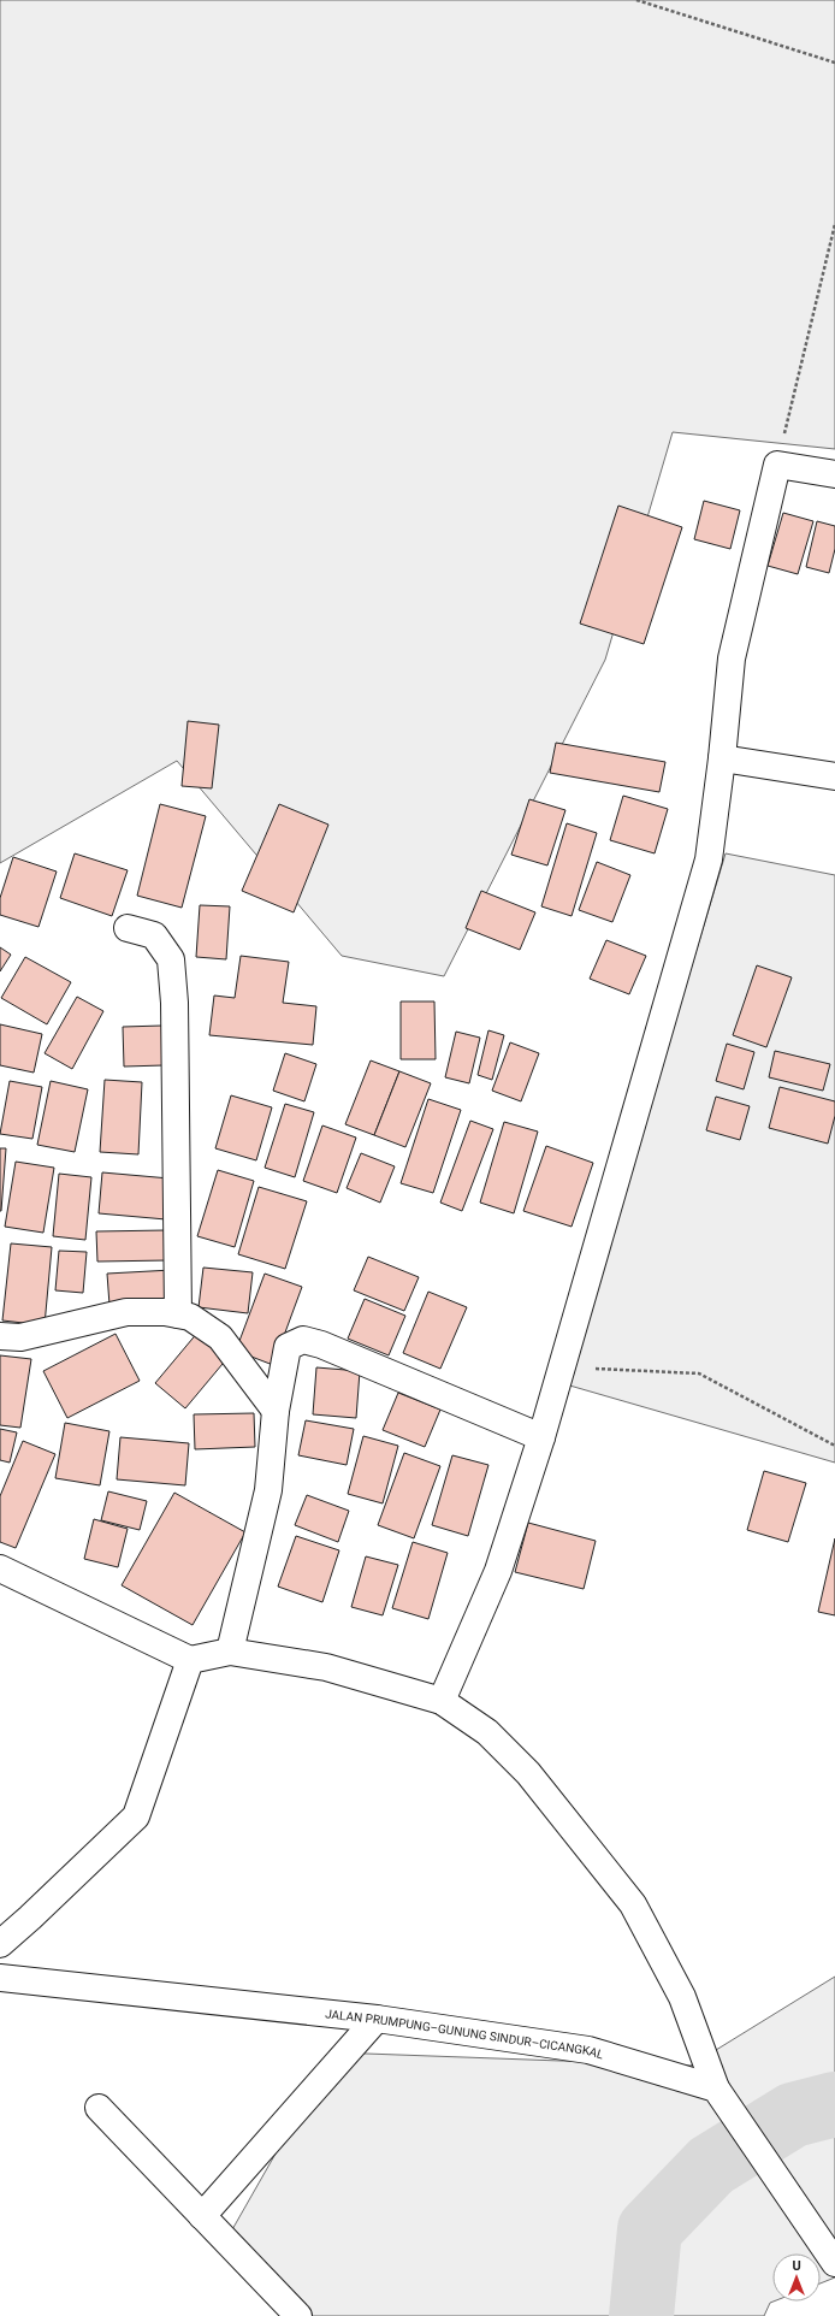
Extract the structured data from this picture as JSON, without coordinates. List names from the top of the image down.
{
  "streets": {
    "street": ["JALAN PRUMPUNG–GUNUNG SINDUR–CICANGKAL"]
  },
  "north": "top"
}
